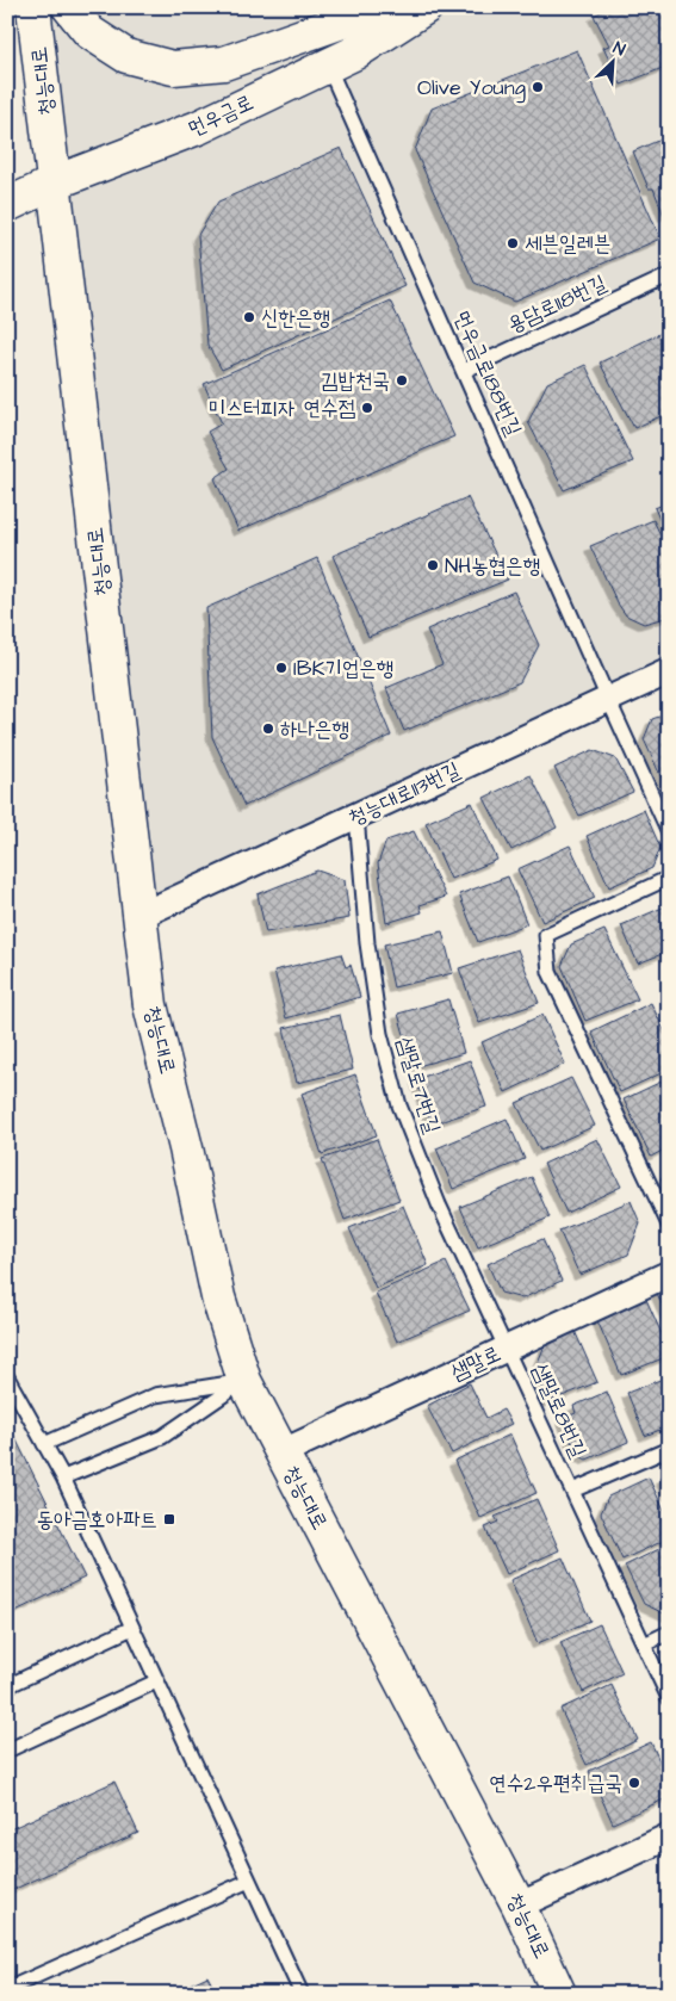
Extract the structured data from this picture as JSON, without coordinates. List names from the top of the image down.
{
  "streets": {
    "main road": ["청능대로", "먼우금로"],
    "street": ["청능대로113번길", "샘말로"],
    "lane": [
      "용담로118번길",
      "먼우금로188번길",
      "샘말로7번길",
      "샘말로8번길"
    ]
  },
  "crossings": [
    ["청능대로", "먼우금로"],
    ["청능대로", "청능대로113번길"],
    ["청능대로", "샘말로"],
    ["먼우금로", "먼우금로188번길"],
    ["용담로118번길", "먼우금로188번길"],
    ["먼우금로188번길", "청능대로113번길"],
    ["청능대로113번길", "샘말로7번길"],
    ["샘말로7번길", "샘말로"],
    ["샘말로7번길", "샘말로8번길"],
    ["샘말로", "샘말로8번길"]
  ],
  "places": {
    "other": [
      "Olive Young",
      "세븐일레븐",
      "신한은행",
      "김밥천국",
      "미스터피자 연수점",
      "NH농협은행",
      "IBK기업은행",
      "하나은행",
      "연수2우편취급국"
    ],
    "transit": ["동아금호아파트"]
  },
  "north": "top right"
}
